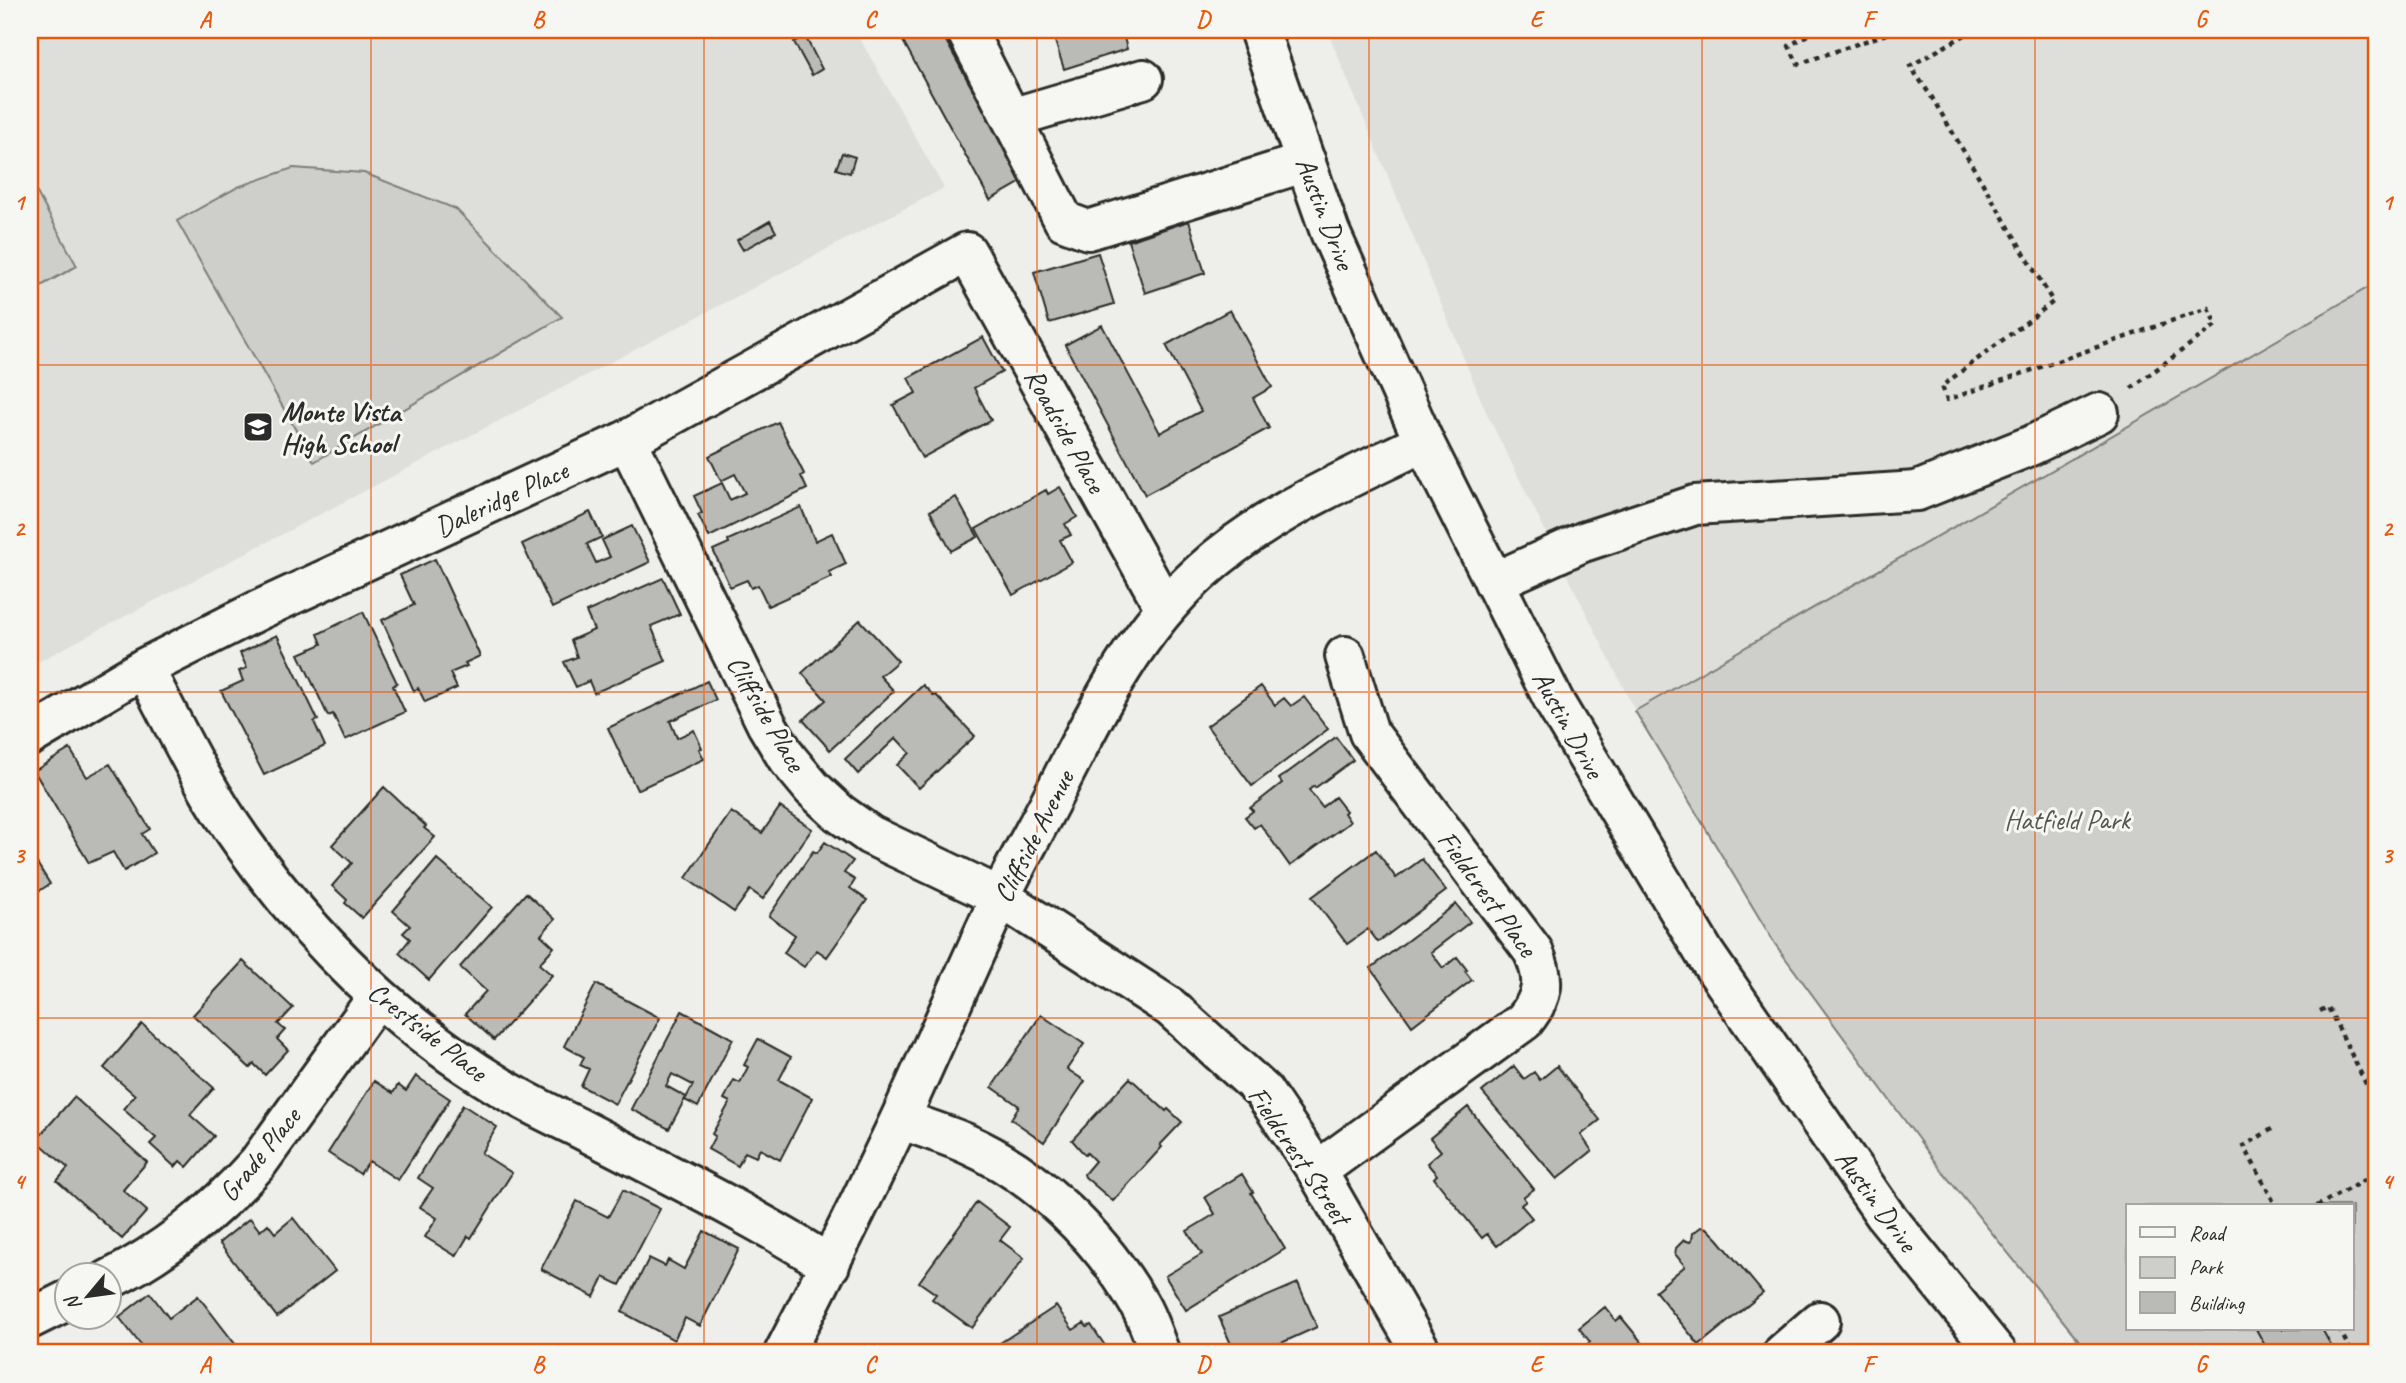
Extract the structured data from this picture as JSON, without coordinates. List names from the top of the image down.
{
  "streets": {
    "street": [
      "Austin Drive",
      "Roadside Place",
      "Daleridge Place",
      "Cliffside Place",
      "Cliffside Avenue",
      "Fieldcrest Place",
      "Crestside Place",
      "Grade Place",
      "Fieldcrest Street"
    ]
  },
  "crossings": [
    ["Austin Drive", "Cliffside Avenue"],
    ["Roadside Place", "Daleridge Place"],
    ["Roadside Place", "Cliffside Avenue"],
    ["Daleridge Place", "Cliffside Place"],
    ["Daleridge Place", "Crestside Place"],
    ["Cliffside Place", "Cliffside Avenue"],
    ["Cliffside Place", "Fieldcrest Street"],
    ["Cliffside Avenue", "Crestside Place"],
    ["Cliffside Avenue", "Fieldcrest Street"],
    ["Fieldcrest Place", "Fieldcrest Street"],
    ["Crestside Place", "Grade Place"]
  ],
  "parks": ["Hatfield Park"],
  "places": {
    "school or university": ["Monte Vista High School"]
  },
  "legend": ["Road", "Park", "Building"],
  "north": "bottom left",
  "grid": {
    "columns": [
      "A",
      "B",
      "C",
      "D",
      "E",
      "F",
      "G"
    ],
    "rows": [
      "1",
      "2",
      "3",
      "4"
    ]
  }
}
